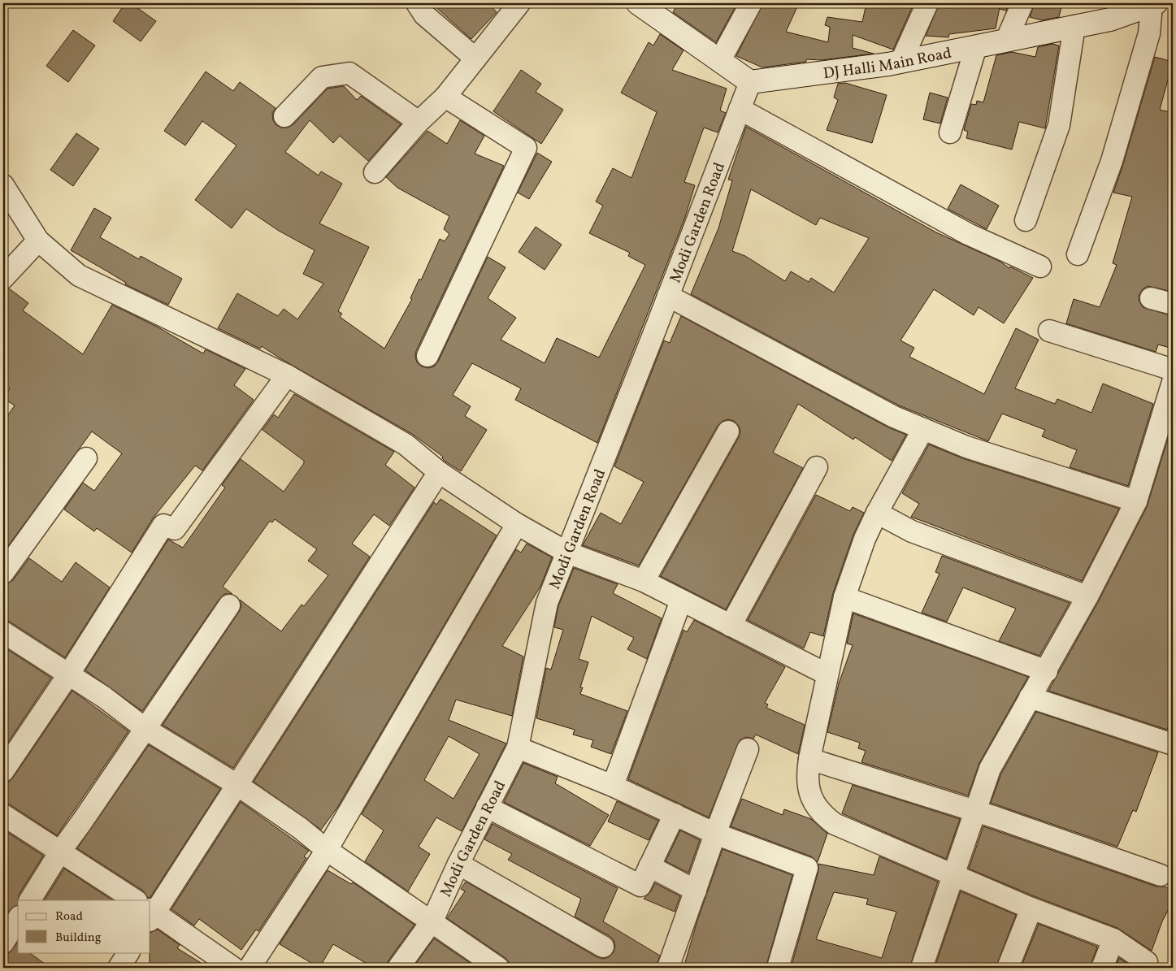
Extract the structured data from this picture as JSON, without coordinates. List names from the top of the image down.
{
  "streets": {
    "street": ["DJ Halli Main Road", "Modi Garden Road"]
  },
  "crossings": [
    ["DJ Halli Main Road", "Modi Garden Road"]
  ],
  "legend": ["Road", "Building"]
}
